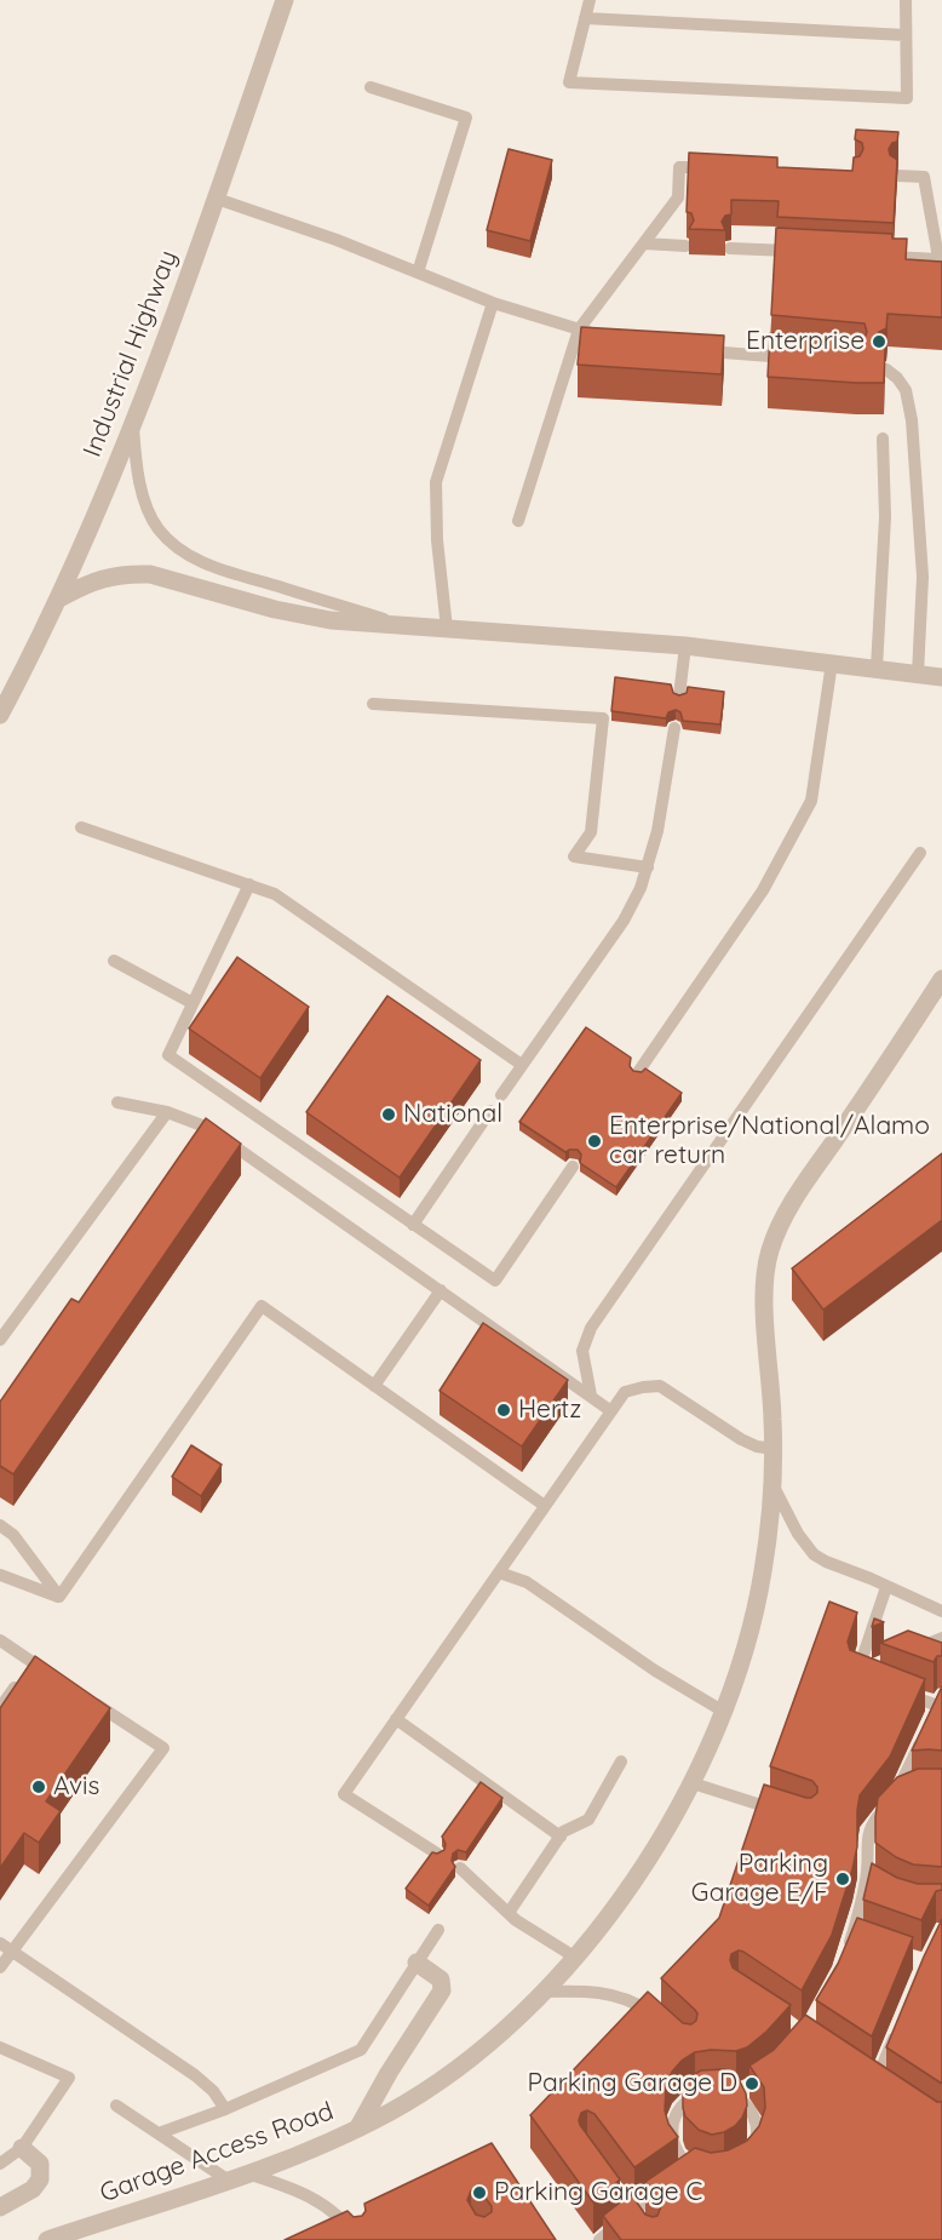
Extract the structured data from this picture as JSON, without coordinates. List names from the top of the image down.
{
  "streets": {
    "street": ["Industrial Highway", "Garage Access Road"]
  },
  "places": [
    "Enterprise",
    "National",
    "Enterprise/National/Alamo car return",
    "Hertz",
    "Avis",
    "Parking Garage E/F",
    "Parking Garage D",
    "Parking Garage C"
  ]
}
